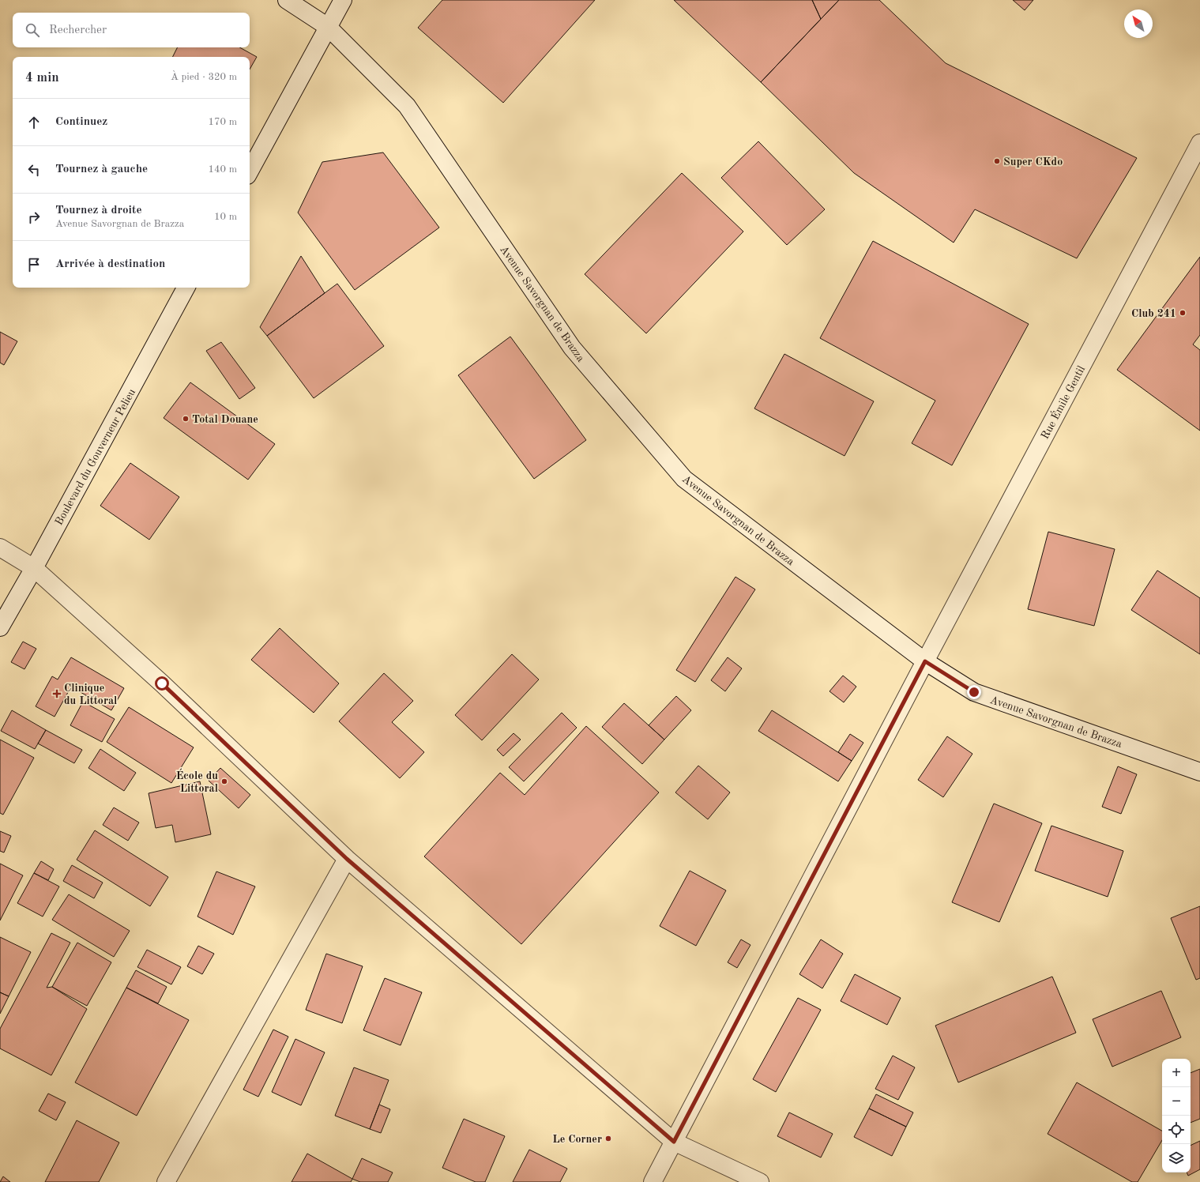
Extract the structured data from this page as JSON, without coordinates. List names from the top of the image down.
{
  "streets": {
    "street": ["Avenue Savorgnan de Brazza", "Rue Émile Gentil", "Boulevard du Gouverneur Pelieu"]
  },
  "crossings": [
    ["Avenue Savorgnan de Brazza", "Rue Émile Gentil"]
  ],
  "places": {
    "other": [
      "Super CKdo",
      "Club 241",
      "Total Douane",
      "École du Littoral",
      "Le Corner"
    ],
    "health": ["Clinique du Littoral"]
  },
  "north": "top left",
  "page": {
    "search": "Rechercher",
    "heading": ["4 min", "À pied · 320 m"],
    "list": [
      ["Continuez", "170 m"],
      ["Tournez à gauche", "140 m"],
      ["Tournez à droite", "Avenue Savorgnan de Brazza", "10 m"],
      "Arrivée à destination"
    ],
    "map_buttons": ["+", "−"]
  }
}
